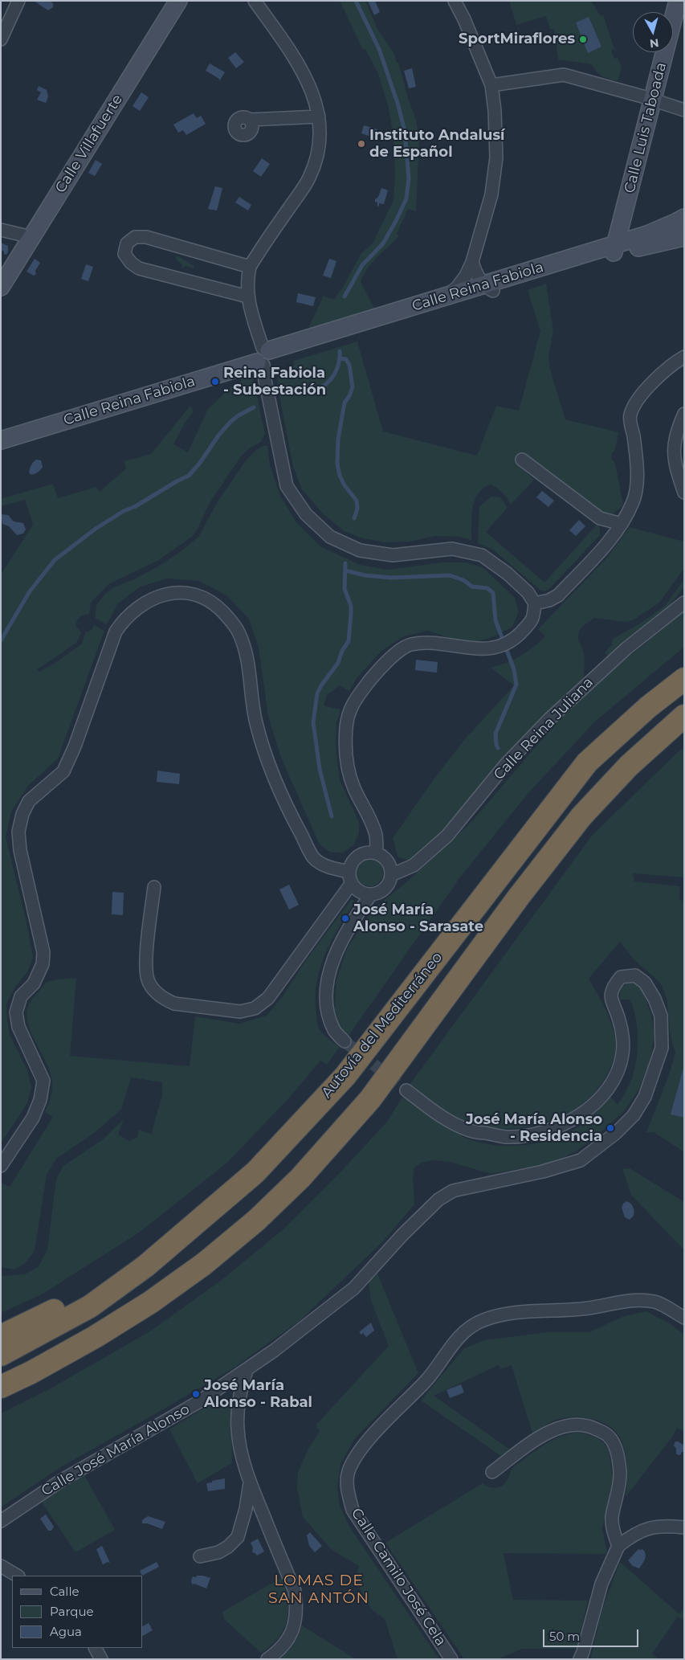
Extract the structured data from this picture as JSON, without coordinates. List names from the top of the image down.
{
  "streets": {
    "highway": ["Autovía del Mediterráneo"],
    "street": [
      "Calle Luis Taboada",
      "Calle Villafuerte",
      "Calle Reina Fabiola",
      "Calle Reina Juliana",
      "Calle José María Alonso",
      "Calle Camilo José Cela"
    ]
  },
  "crossings": [
    ["Calle Luis Taboada", "Calle Reina Fabiola"]
  ],
  "districts": ["LOMAS DE SAN ANTÓN"],
  "places": [
    "SportMiraflores",
    "Instituto Andalusí de Español",
    "Reina Fabiola - Subestación",
    "José María Alonso - Sarasate",
    "José María Alonso - Residencia",
    "José María Alonso - Rabal"
  ],
  "legend": ["Calle", "Parque", "Agua"],
  "scale_bar": "50 m",
  "north": "bottom"
}
